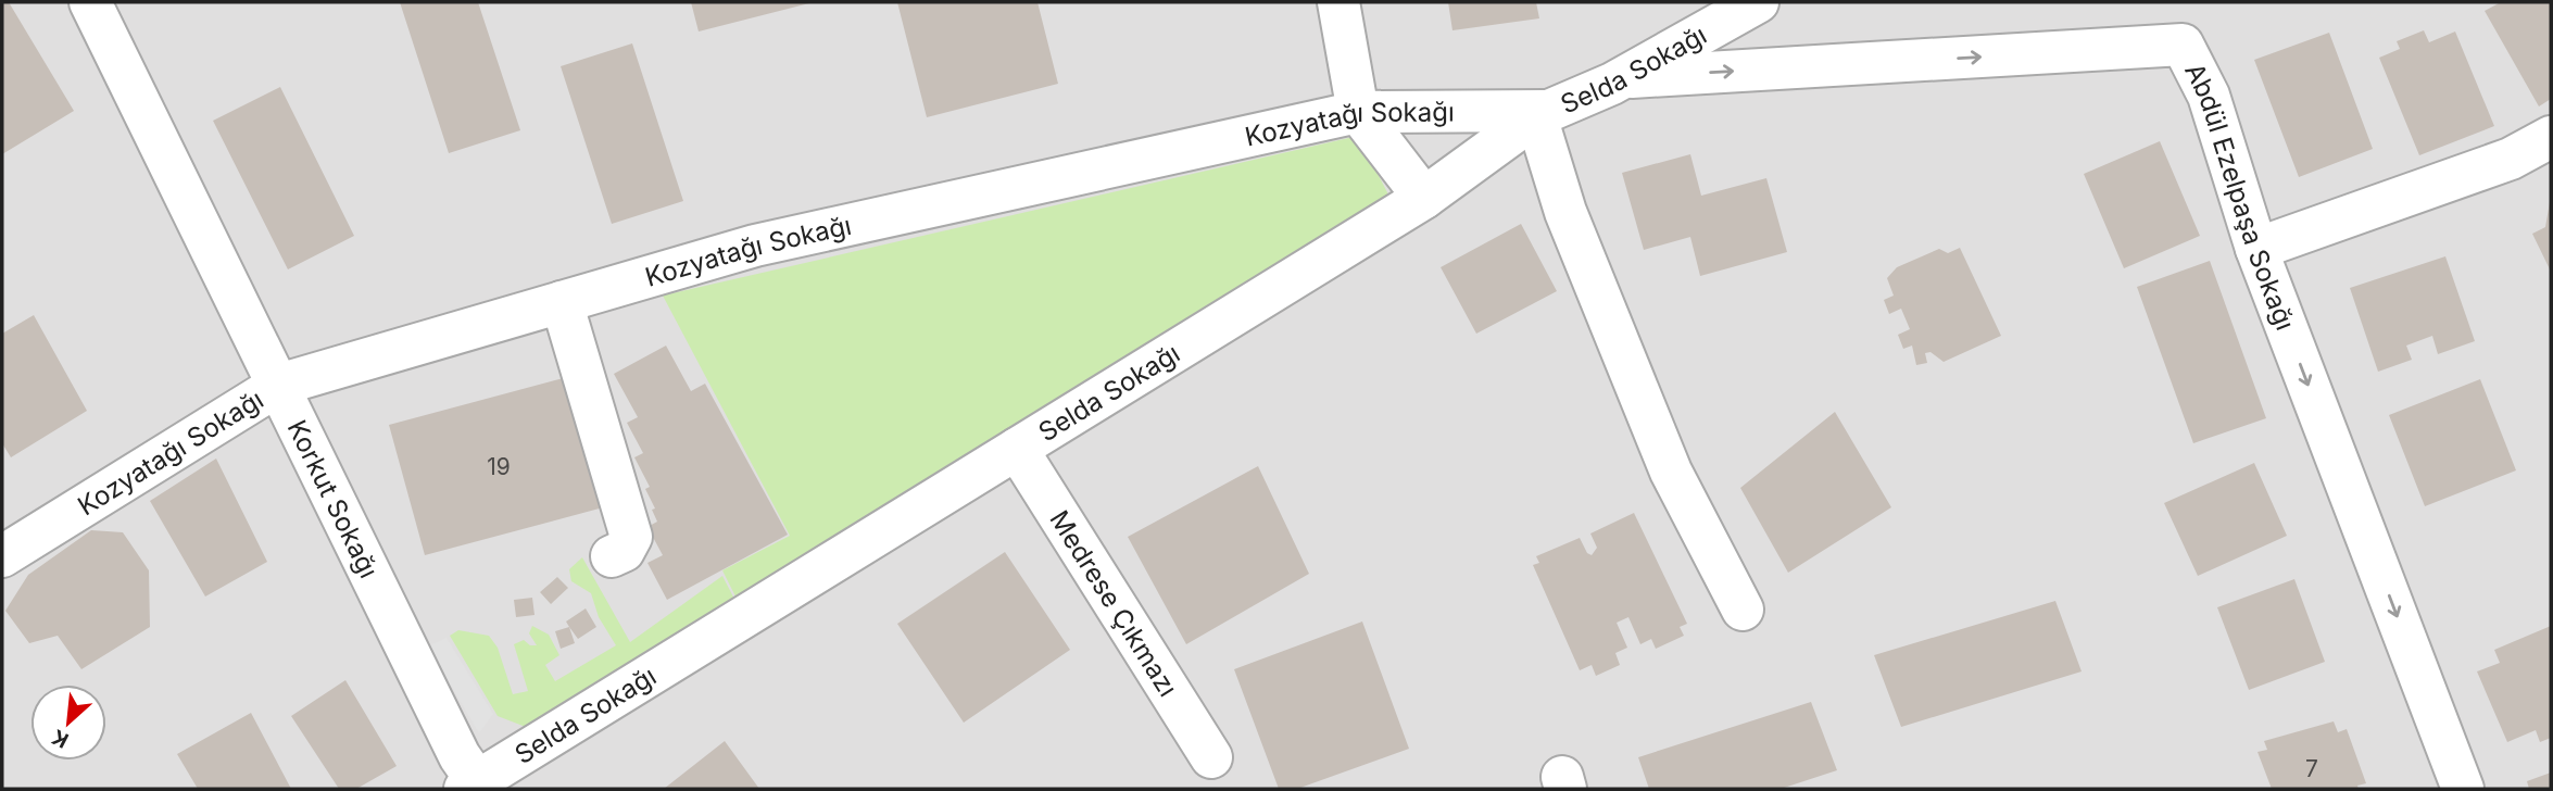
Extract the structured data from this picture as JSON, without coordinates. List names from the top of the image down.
{
  "streets": {
    "street": [
      "Selda Sokağı",
      "Kozyatağı Sokağı",
      "Abdül Ezelpaşa Sokağı",
      "Korkut Sokağı",
      "Medrese Çıkmazı"
    ]
  },
  "crossings": [
    ["Selda Sokağı", "Kozyatağı Sokağı"],
    ["Selda Sokağı", "Abdül Ezelpaşa Sokağı"],
    ["Selda Sokağı", "Korkut Sokağı"],
    ["Selda Sokağı", "Medrese Çıkmazı"],
    ["Kozyatağı Sokağı", "Korkut Sokağı"]
  ],
  "one_way": ["Abdül Ezelpaşa Sokağı"],
  "house_numbers": ["19", "7"],
  "north": "bottom left"
}
